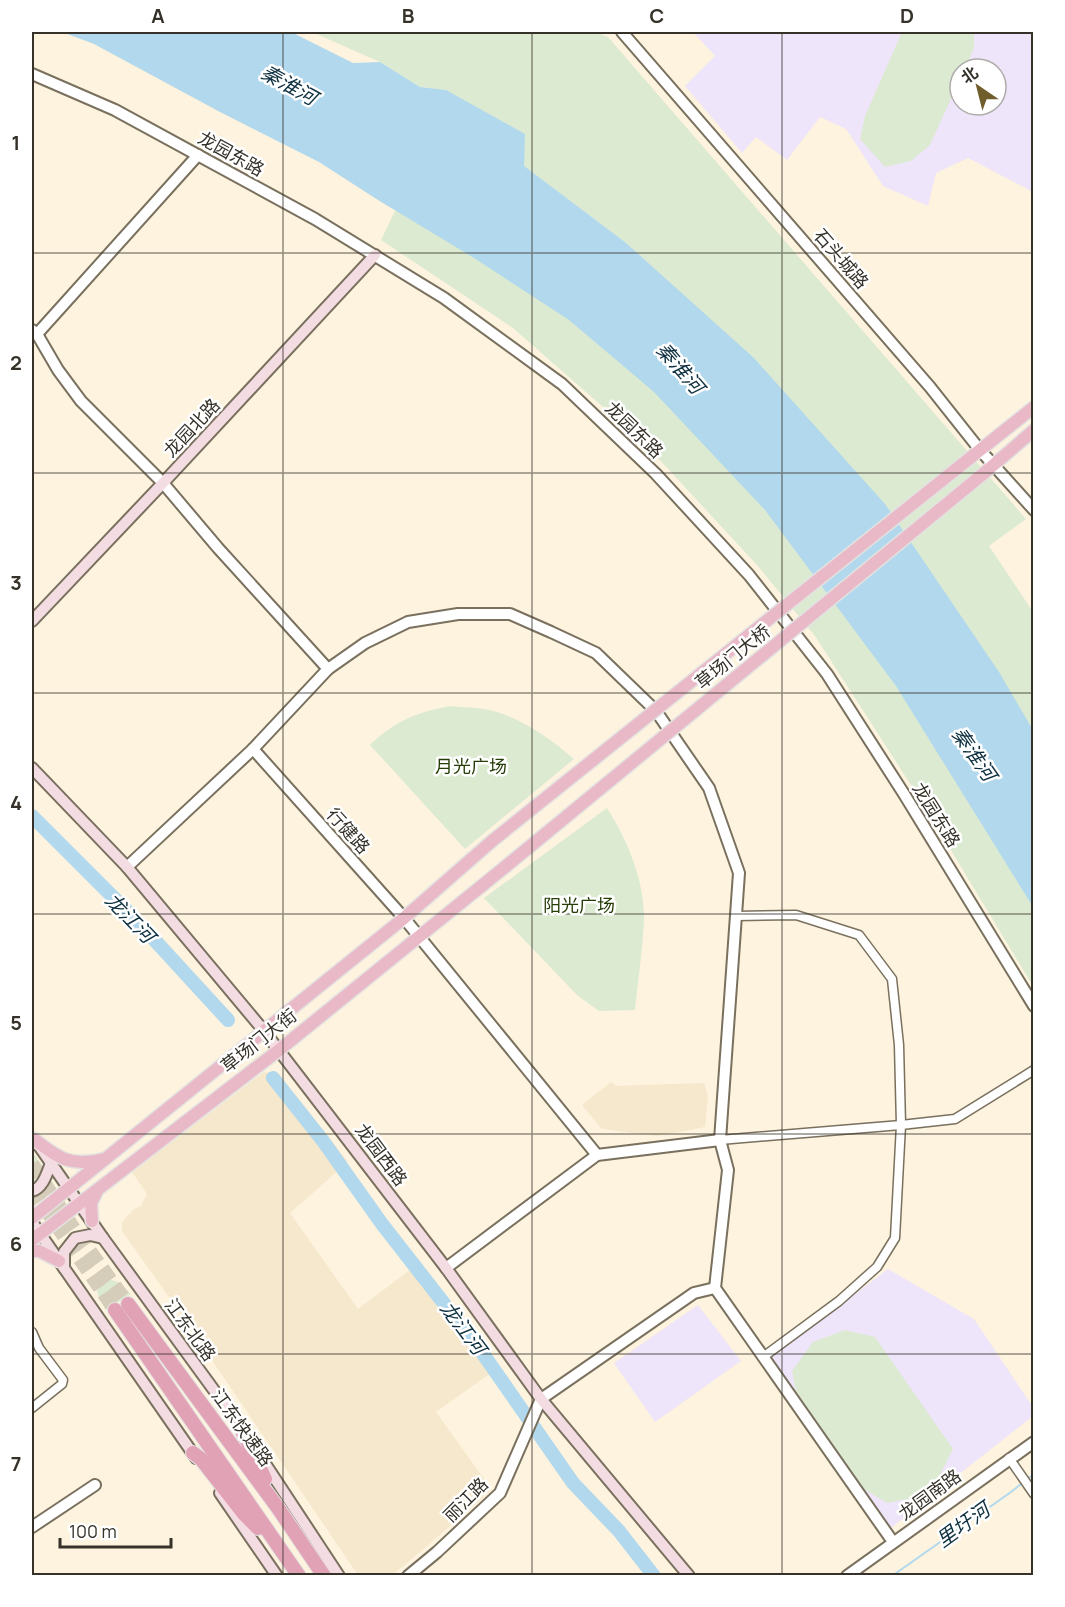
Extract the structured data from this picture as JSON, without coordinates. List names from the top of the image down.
{
  "streets": {
    "highway": ["江东快速路"],
    "main road": [
      "龙园北路",
      "草场门大桥",
      "草场门大街",
      "龙园西路",
      "江东北路"
    ],
    "street": [
      "龙园东路",
      "石头城路",
      "行健路",
      "龙园南路",
      "丽江路"
    ]
  },
  "crossings": [
    ["龙园东路", "龙园北路"],
    ["石头城路", "草场门大桥"],
    ["草场门大桥", "草场门大街"],
    ["行健路", "草场门大街"],
    ["草场门大街", "龙园西路"],
    ["草场门大街", "江东北路"],
    ["龙园西路", "丽江路"]
  ],
  "water": ["秦淮河", "龙江河", "里圩河"],
  "parks": ["月光广场", "阳光广场"],
  "scale_bar": "100 m",
  "north": "top left",
  "grid": {
    "columns": [
      "A",
      "B",
      "C",
      "D"
    ],
    "rows": [
      "1",
      "2",
      "3",
      "4",
      "5",
      "6",
      "7"
    ]
  }
}
